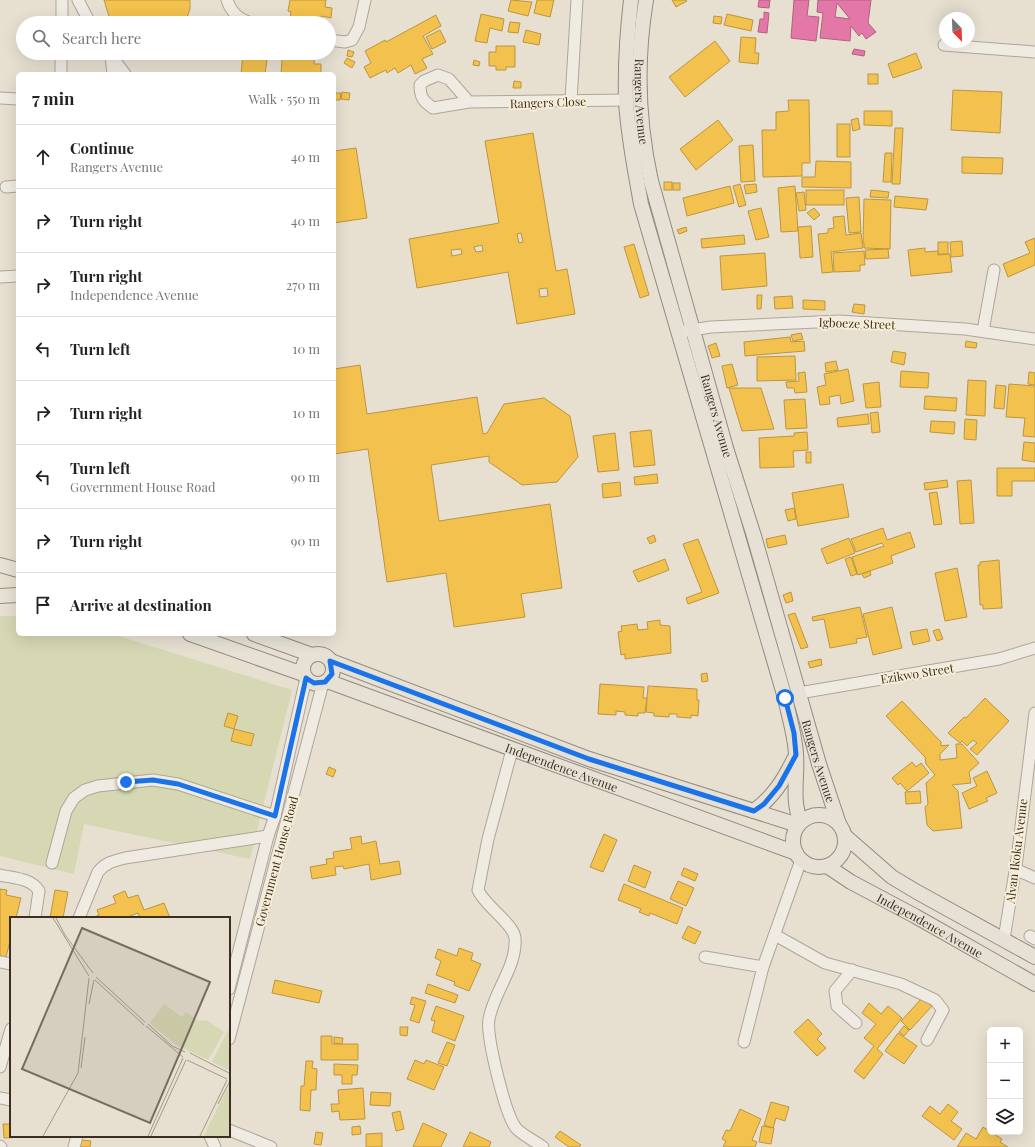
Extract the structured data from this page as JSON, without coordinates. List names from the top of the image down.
{
  "streets": {
    "main road": ["Rangers Avenue", "Independence Avenue"],
    "street": [
      "Rangers Close",
      "Igboeze Street",
      "Ezikwo Street",
      "Alvan Ikoku Avenue",
      "Government House Road"
    ]
  },
  "crossings": [
    ["Rangers Close", "Rangers Avenue"],
    ["Rangers Avenue", "Igboeze Street"],
    ["Rangers Avenue", "Ezikwo Street"],
    ["Rangers Avenue", "Independence Avenue"],
    ["Independence Avenue", "Alvan Ikoku Avenue"],
    ["Independence Avenue", "Government House Road"]
  ],
  "north": "bottom right",
  "page": {
    "search": "Search here",
    "heading": ["7 min", "Walk · 550 m"],
    "list": [
      ["Continue", "Rangers Avenue", "40 m"],
      ["Turn right", "40 m"],
      ["Turn right", "Independence Avenue", "270 m"],
      ["Turn left", "10 m"],
      ["Turn right", "10 m"],
      ["Turn left", "Government House Road", "90 m"],
      ["Turn right", "90 m"],
      "Arrive at destination"
    ],
    "map_buttons": ["+", "−"]
  }
}
